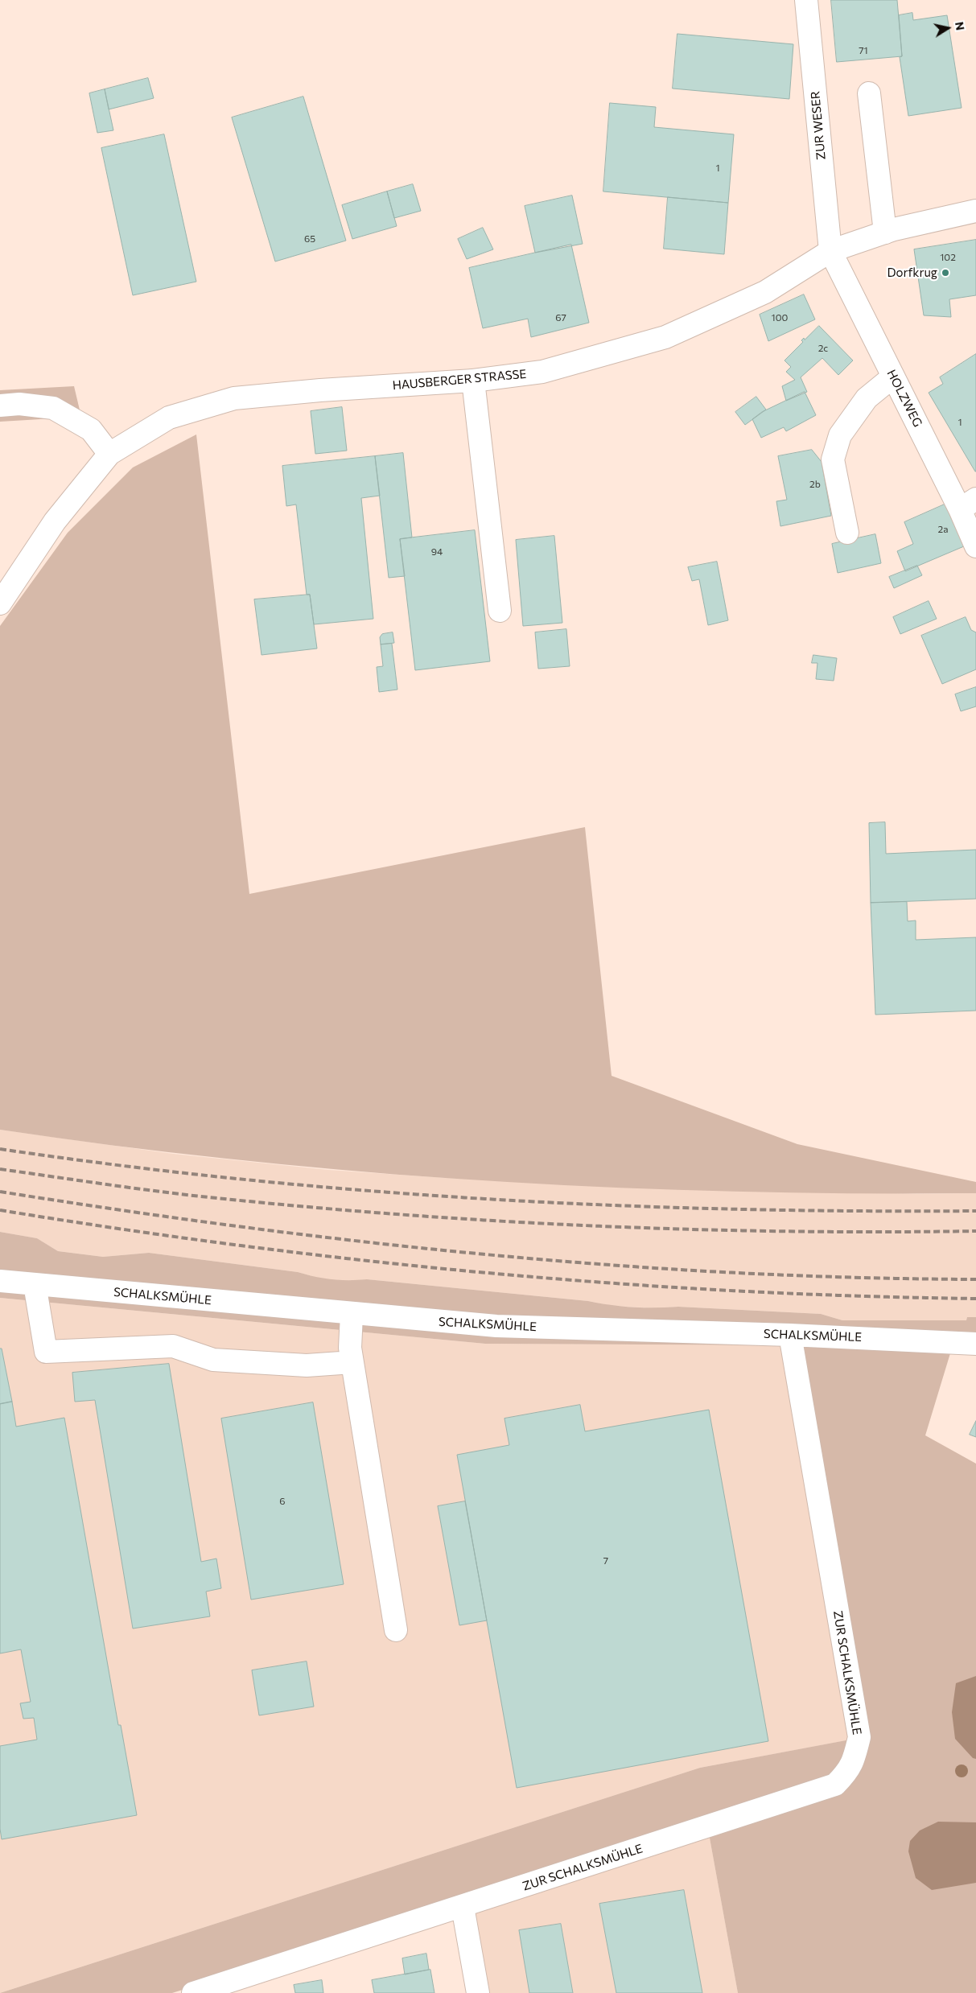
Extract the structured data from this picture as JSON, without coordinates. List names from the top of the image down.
{
  "streets": {
    "street": [
      "ZUR WESER",
      "HAUSBERGER STRASSE",
      "HOLZWEG",
      "SCHALKSMÜHLE",
      "ZUR SCHALKSMÜHLE"
    ]
  },
  "crossings": [
    ["ZUR WESER", "HAUSBERGER STRASSE"],
    ["ZUR WESER", "HOLZWEG"],
    ["HAUSBERGER STRASSE", "HOLZWEG"],
    ["SCHALKSMÜHLE", "ZUR SCHALKSMÜHLE"]
  ],
  "places": ["Dorfkrug"],
  "house_numbers": [
    "71",
    "1",
    "65",
    "102",
    "67",
    "100",
    "2c",
    "1",
    "2b",
    "2a",
    "94",
    "6",
    "7"
  ],
  "north": "right"
}
